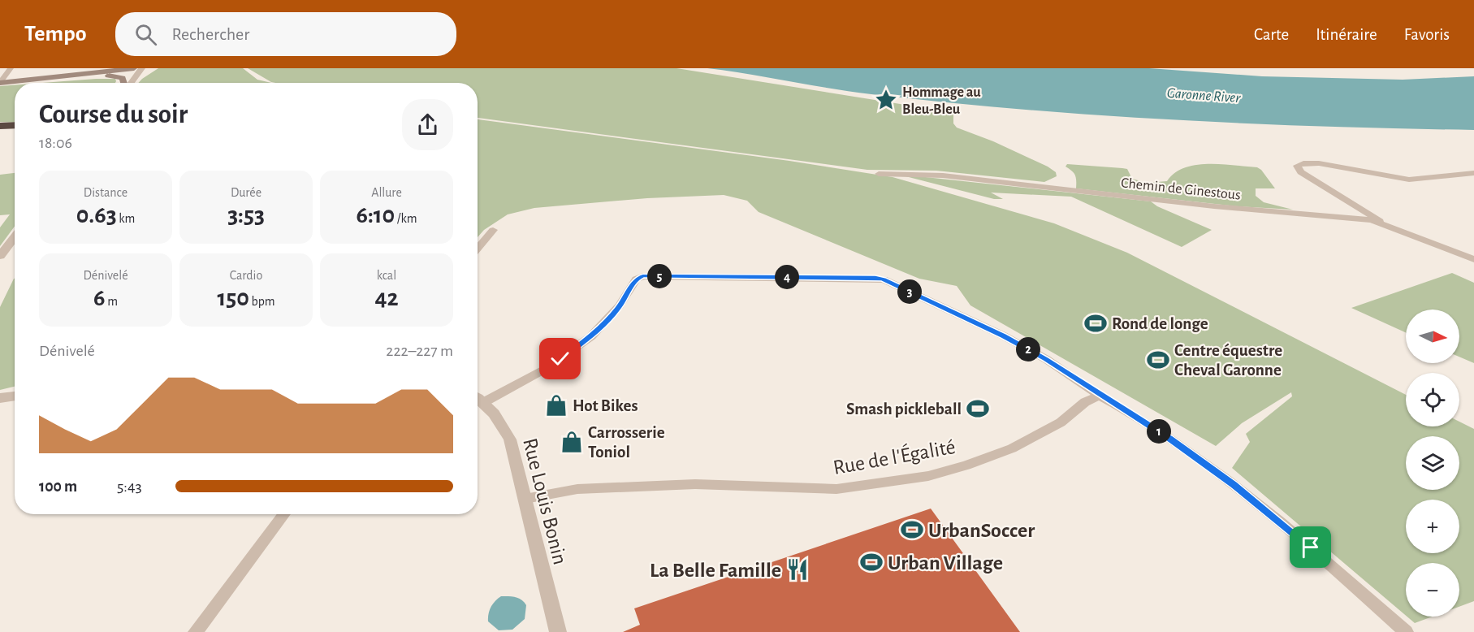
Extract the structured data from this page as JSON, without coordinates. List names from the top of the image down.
{
  "streets": {
    "street": ["Chemin de Ginestous", "Rue de l'Égalité", "Rue Louis Bonin"]
  },
  "crossings": [
    ["Rue de l'Égalité", "Rue Louis Bonin"]
  ],
  "water": ["Garonne River"],
  "places": {
    "place": ["Hommage au Bleu-Bleu"],
    "sports": [
      "Rond de longe",
      "Centre équestre Cheval Garonne",
      "Smash pickleball",
      "UrbanSoccer",
      "Urban Village"
    ],
    "shop": ["Hot Bikes", "Carrosserie Toniol"],
    "restaurant": ["La Belle Famille"]
  },
  "north": "right",
  "page": {
    "header": "Tempo",
    "search": "Rechercher",
    "nav": ["Carte", "Itinéraire", "Favoris"],
    "heading": ["Course du soir", "18:06"],
    "stats": [
      ["Distance", "0.63 km"],
      ["Durée", "3:53"],
      ["Allure", "6:10 /km"],
      ["Dénivelé", "6 m"],
      ["Cardio", "150 bpm"],
      ["kcal", "42"]
    ],
    "pins": [
      "5",
      "4",
      "3",
      "2",
      "1"
    ],
    "map_buttons": ["+", "−"],
    "chart": ["Dénivelé", "222–227 m"],
    "list": [
      {
        "name": "100 m",
        "note": "5:43"
      }
    ]
  }
}
